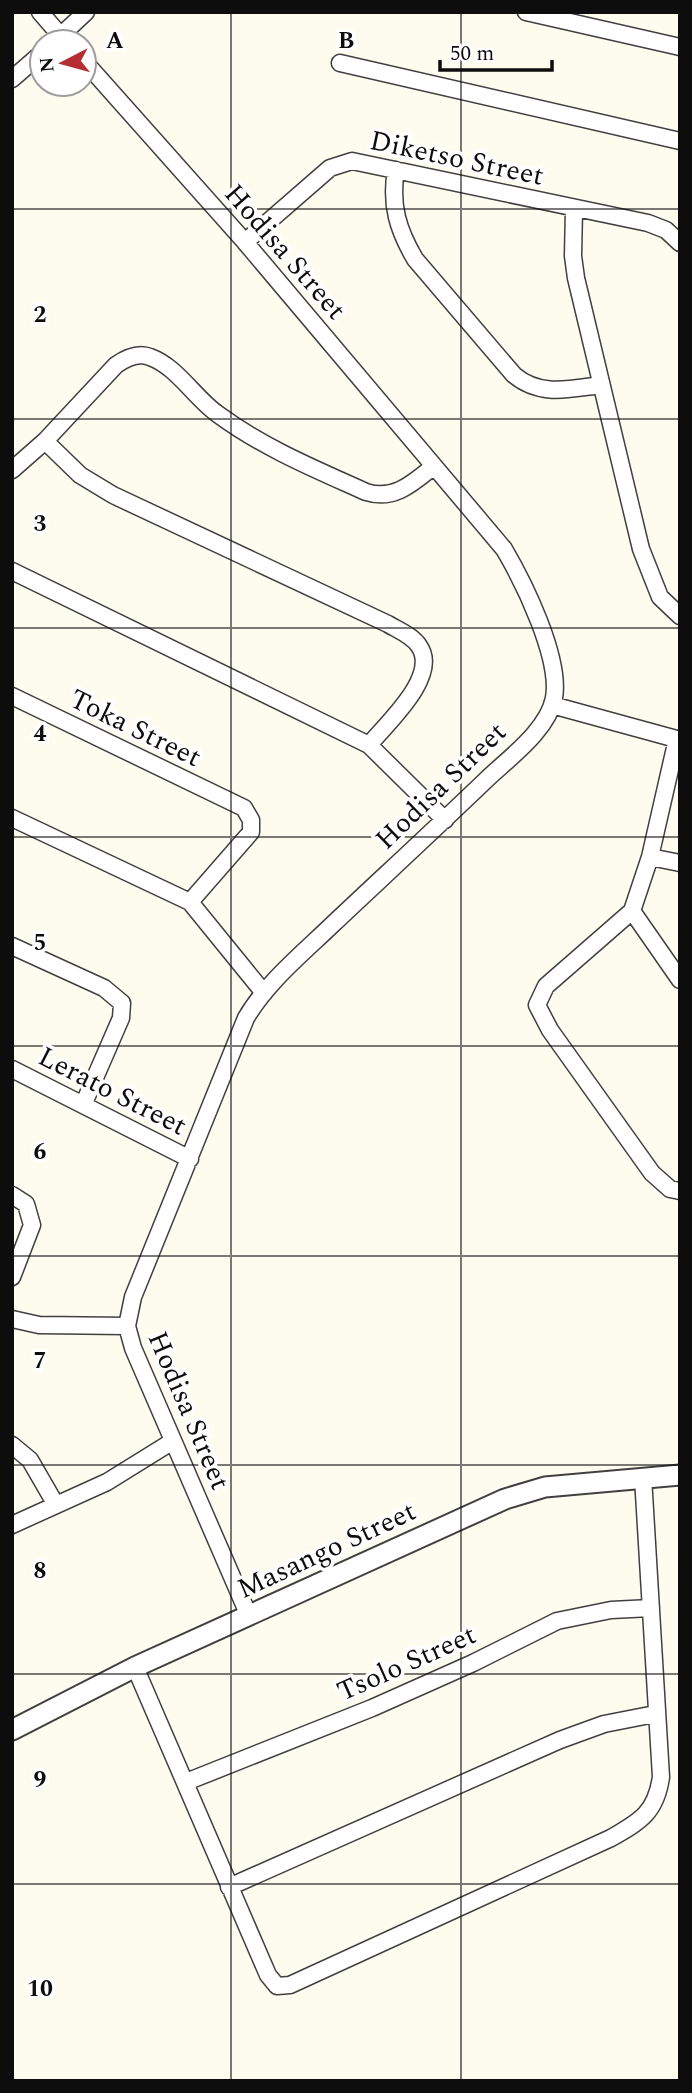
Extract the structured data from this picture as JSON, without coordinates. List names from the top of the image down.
{
  "streets": {
    "street": [
      "Diketso Street",
      "Hodisa Street",
      "Toka Street",
      "Lerato Street",
      "Masango Street",
      "Tsolo Street"
    ]
  },
  "crossings": [
    ["Diketso Street", "Hodisa Street"],
    ["Hodisa Street", "Lerato Street"],
    ["Hodisa Street", "Masango Street"]
  ],
  "scale_bar": "50 m",
  "north": "left",
  "grid": {
    "columns": ["A", "B"],
    "rows": [
      "2",
      "3",
      "4",
      "5",
      "6",
      "7",
      "8",
      "9",
      "10"
    ]
  }
}
